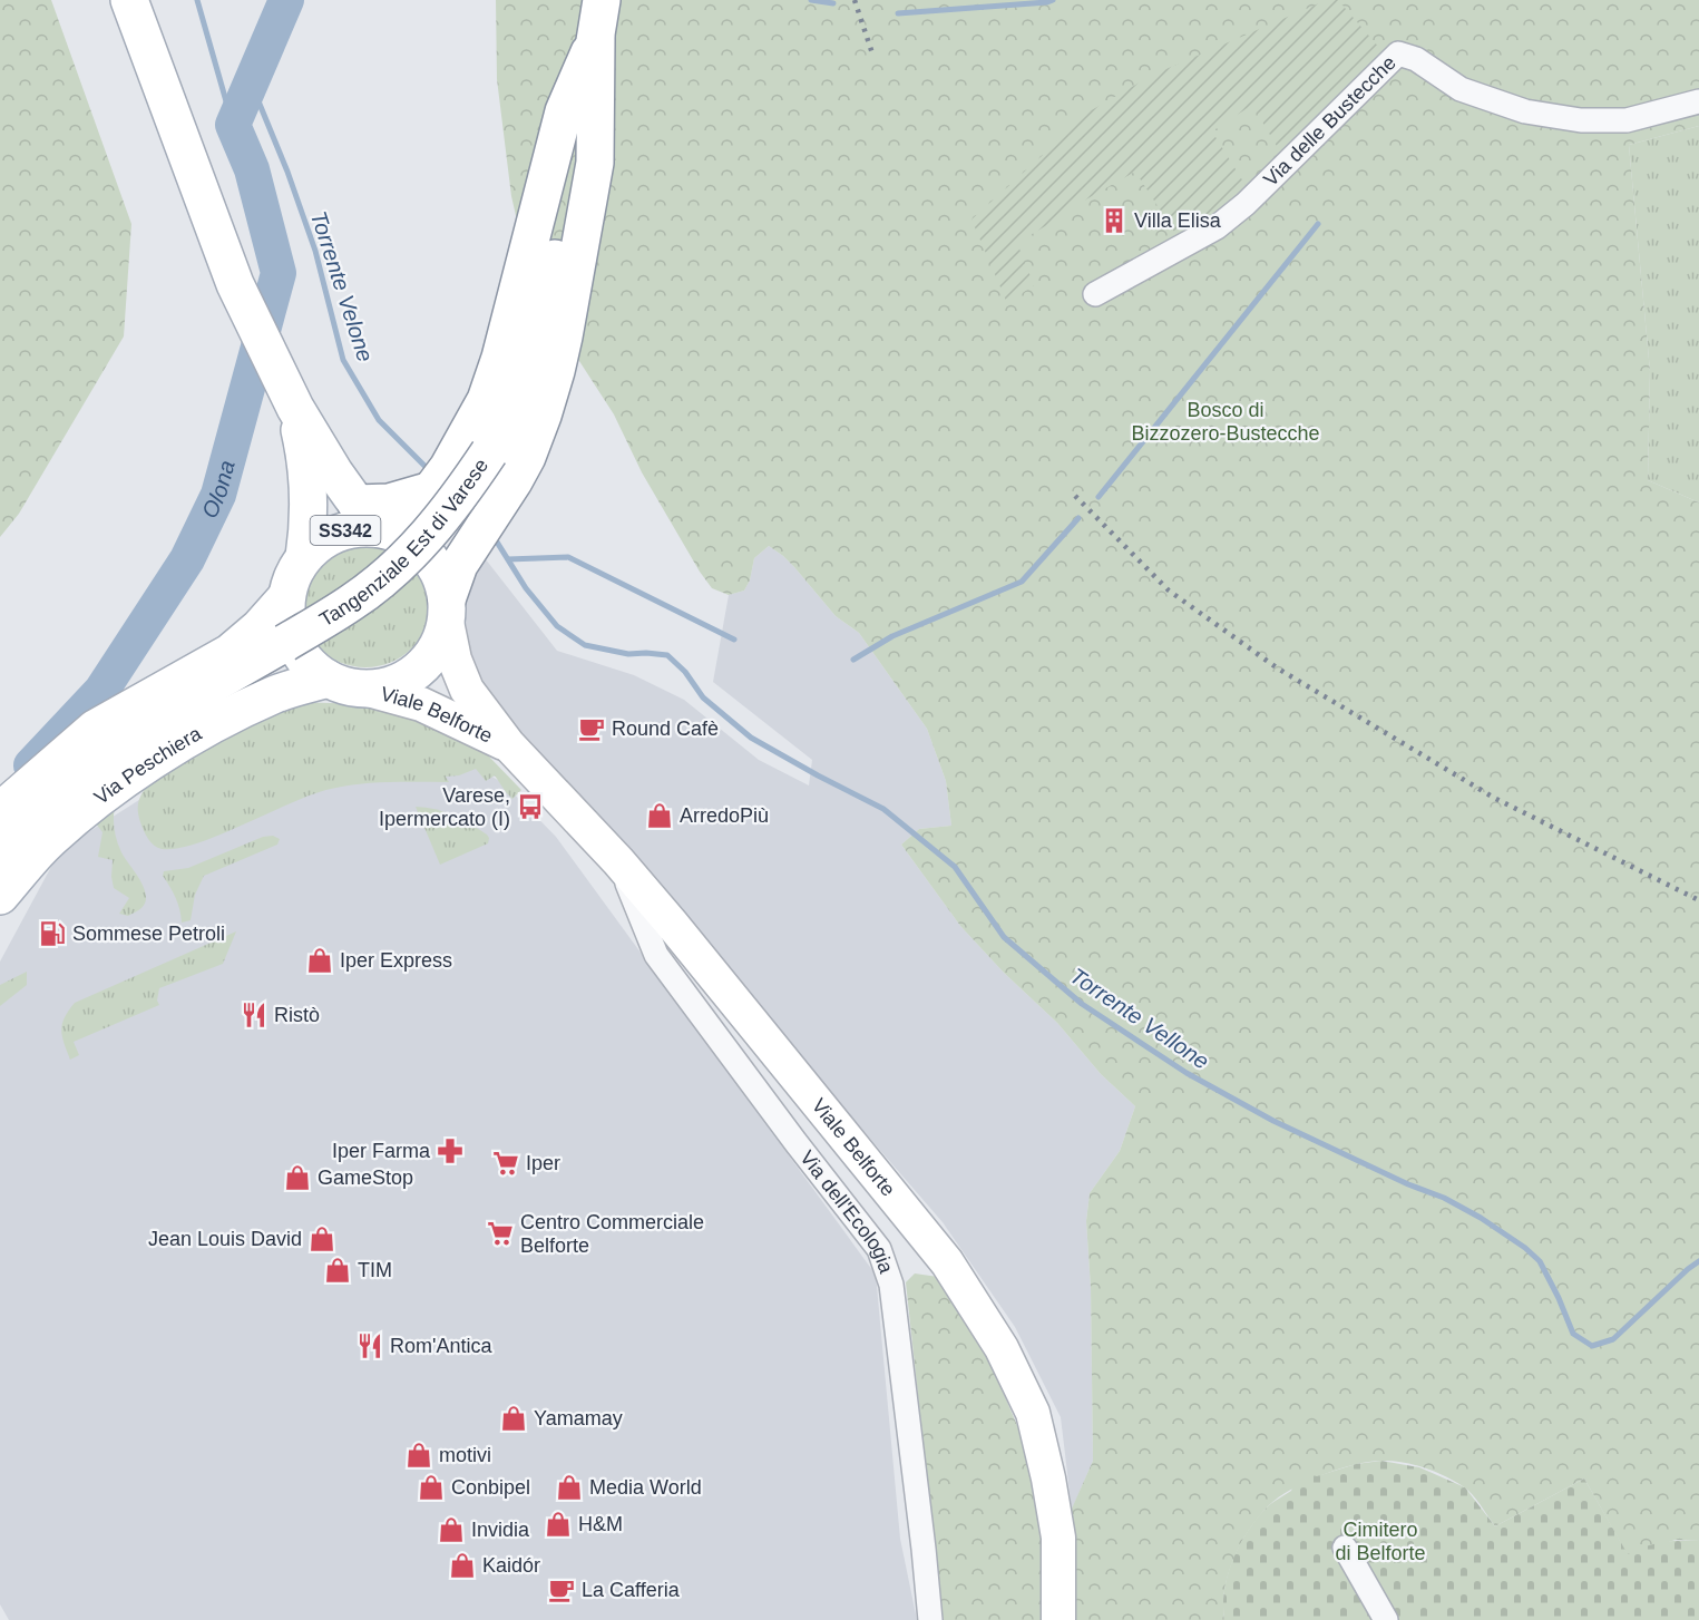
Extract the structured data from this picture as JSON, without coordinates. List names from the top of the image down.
{
  "streets": {
    "main road": [
      "SS342",
      "Tangenziale Est di Varese",
      "Viale Belforte",
      "Via Peschiera"
    ],
    "street": ["Via delle Bustecche", "Via dell'Ecologia"]
  },
  "crossings": [
    ["SS342", "Viale Belforte"],
    ["SS342", "Via Peschiera"],
    ["Viale Belforte", "Via Peschiera"],
    ["Viale Belforte", "Via dell'Ecologia"]
  ],
  "water": ["Torrente Velone", "Olona", "Torrente Vellone"],
  "parks": ["Bosco di Bizzozero-Bustecche", "Cimitero di Belforte"],
  "places": {
    "building": ["Villa Elisa"],
    "cafe": ["Round Cafè", "La Cafferia"],
    "bus stop": ["Varese, Ipermercato (I)"],
    "shop": [
      "ArredoPiù",
      "Iper Express",
      "GameStop",
      "Jean Louis David",
      "TIM",
      "Yamamay",
      "motivi",
      "Conbipel",
      "Media World",
      "H&M",
      "Invidia",
      "Kaidór"
    ],
    "fuel station": ["Sommese Petroli"],
    "restaurant": ["Ristò", "Rom'Antica"],
    "pharmacy": ["Iper Farma"],
    "supermarket": ["Iper", "Centro Commerciale Belforte"]
  }
}
